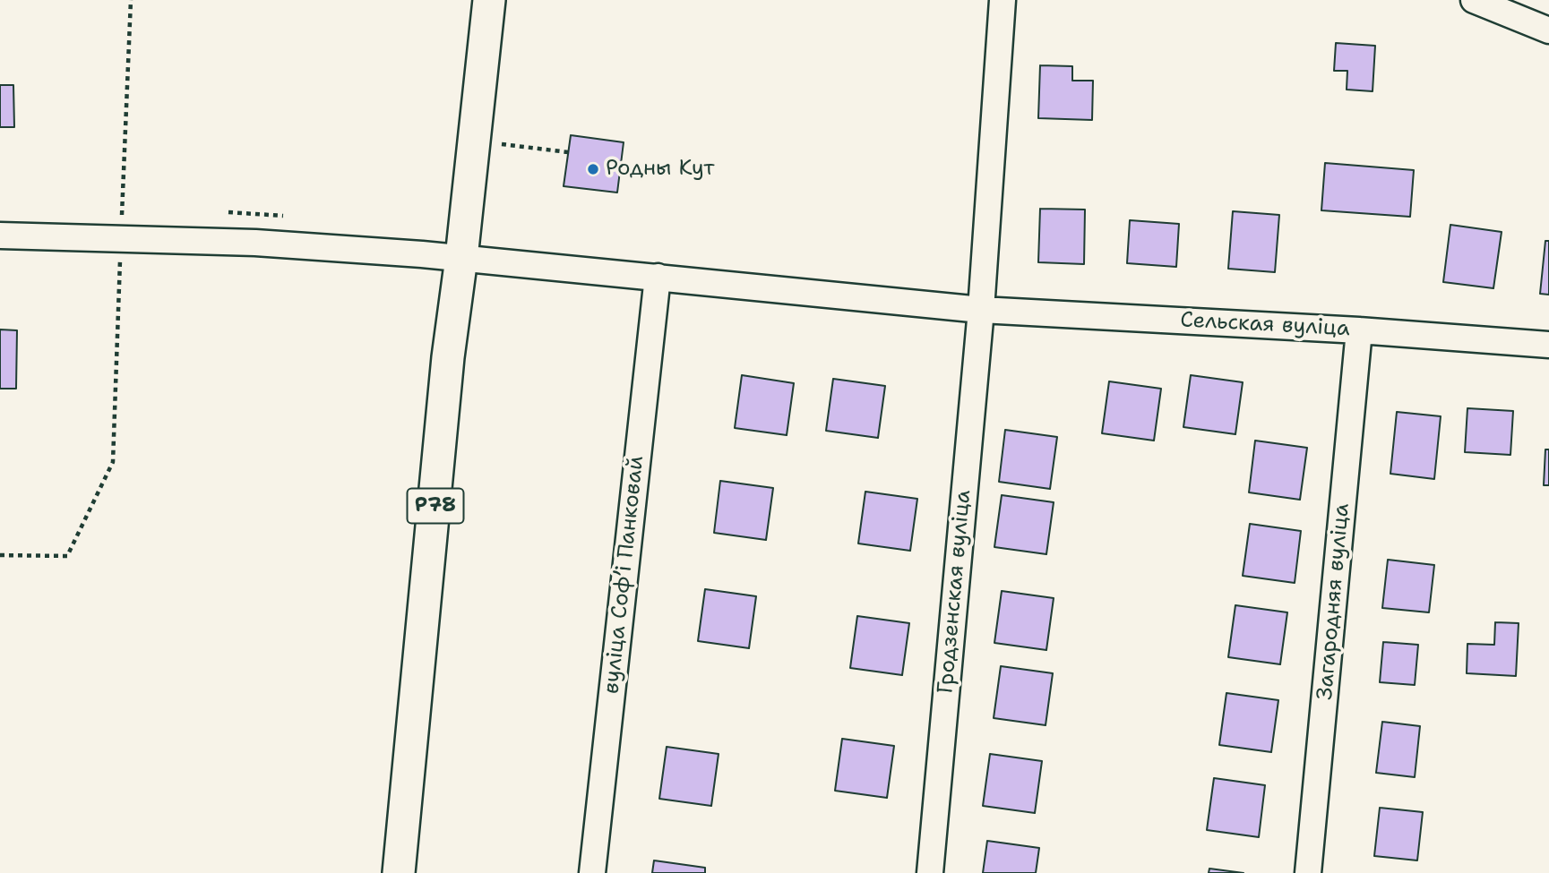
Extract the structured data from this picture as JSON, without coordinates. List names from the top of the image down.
{
  "streets": {
    "main road": ["Р78"],
    "street": [
      "Сельская вуліца",
      "вуліца Софʼі Панковай",
      "Гродзенская вуліца",
      "Загародняя вуліца"
    ]
  },
  "crossings": [
    ["Сельская вуліца", "Р78"],
    ["Сельская вуліца", "вуліца Софʼі Панковай"],
    ["Сельская вуліца", "Гродзенская вуліца"],
    ["Сельская вуліца", "Загародняя вуліца"]
  ],
  "places": ["Родны Кут"]
}
